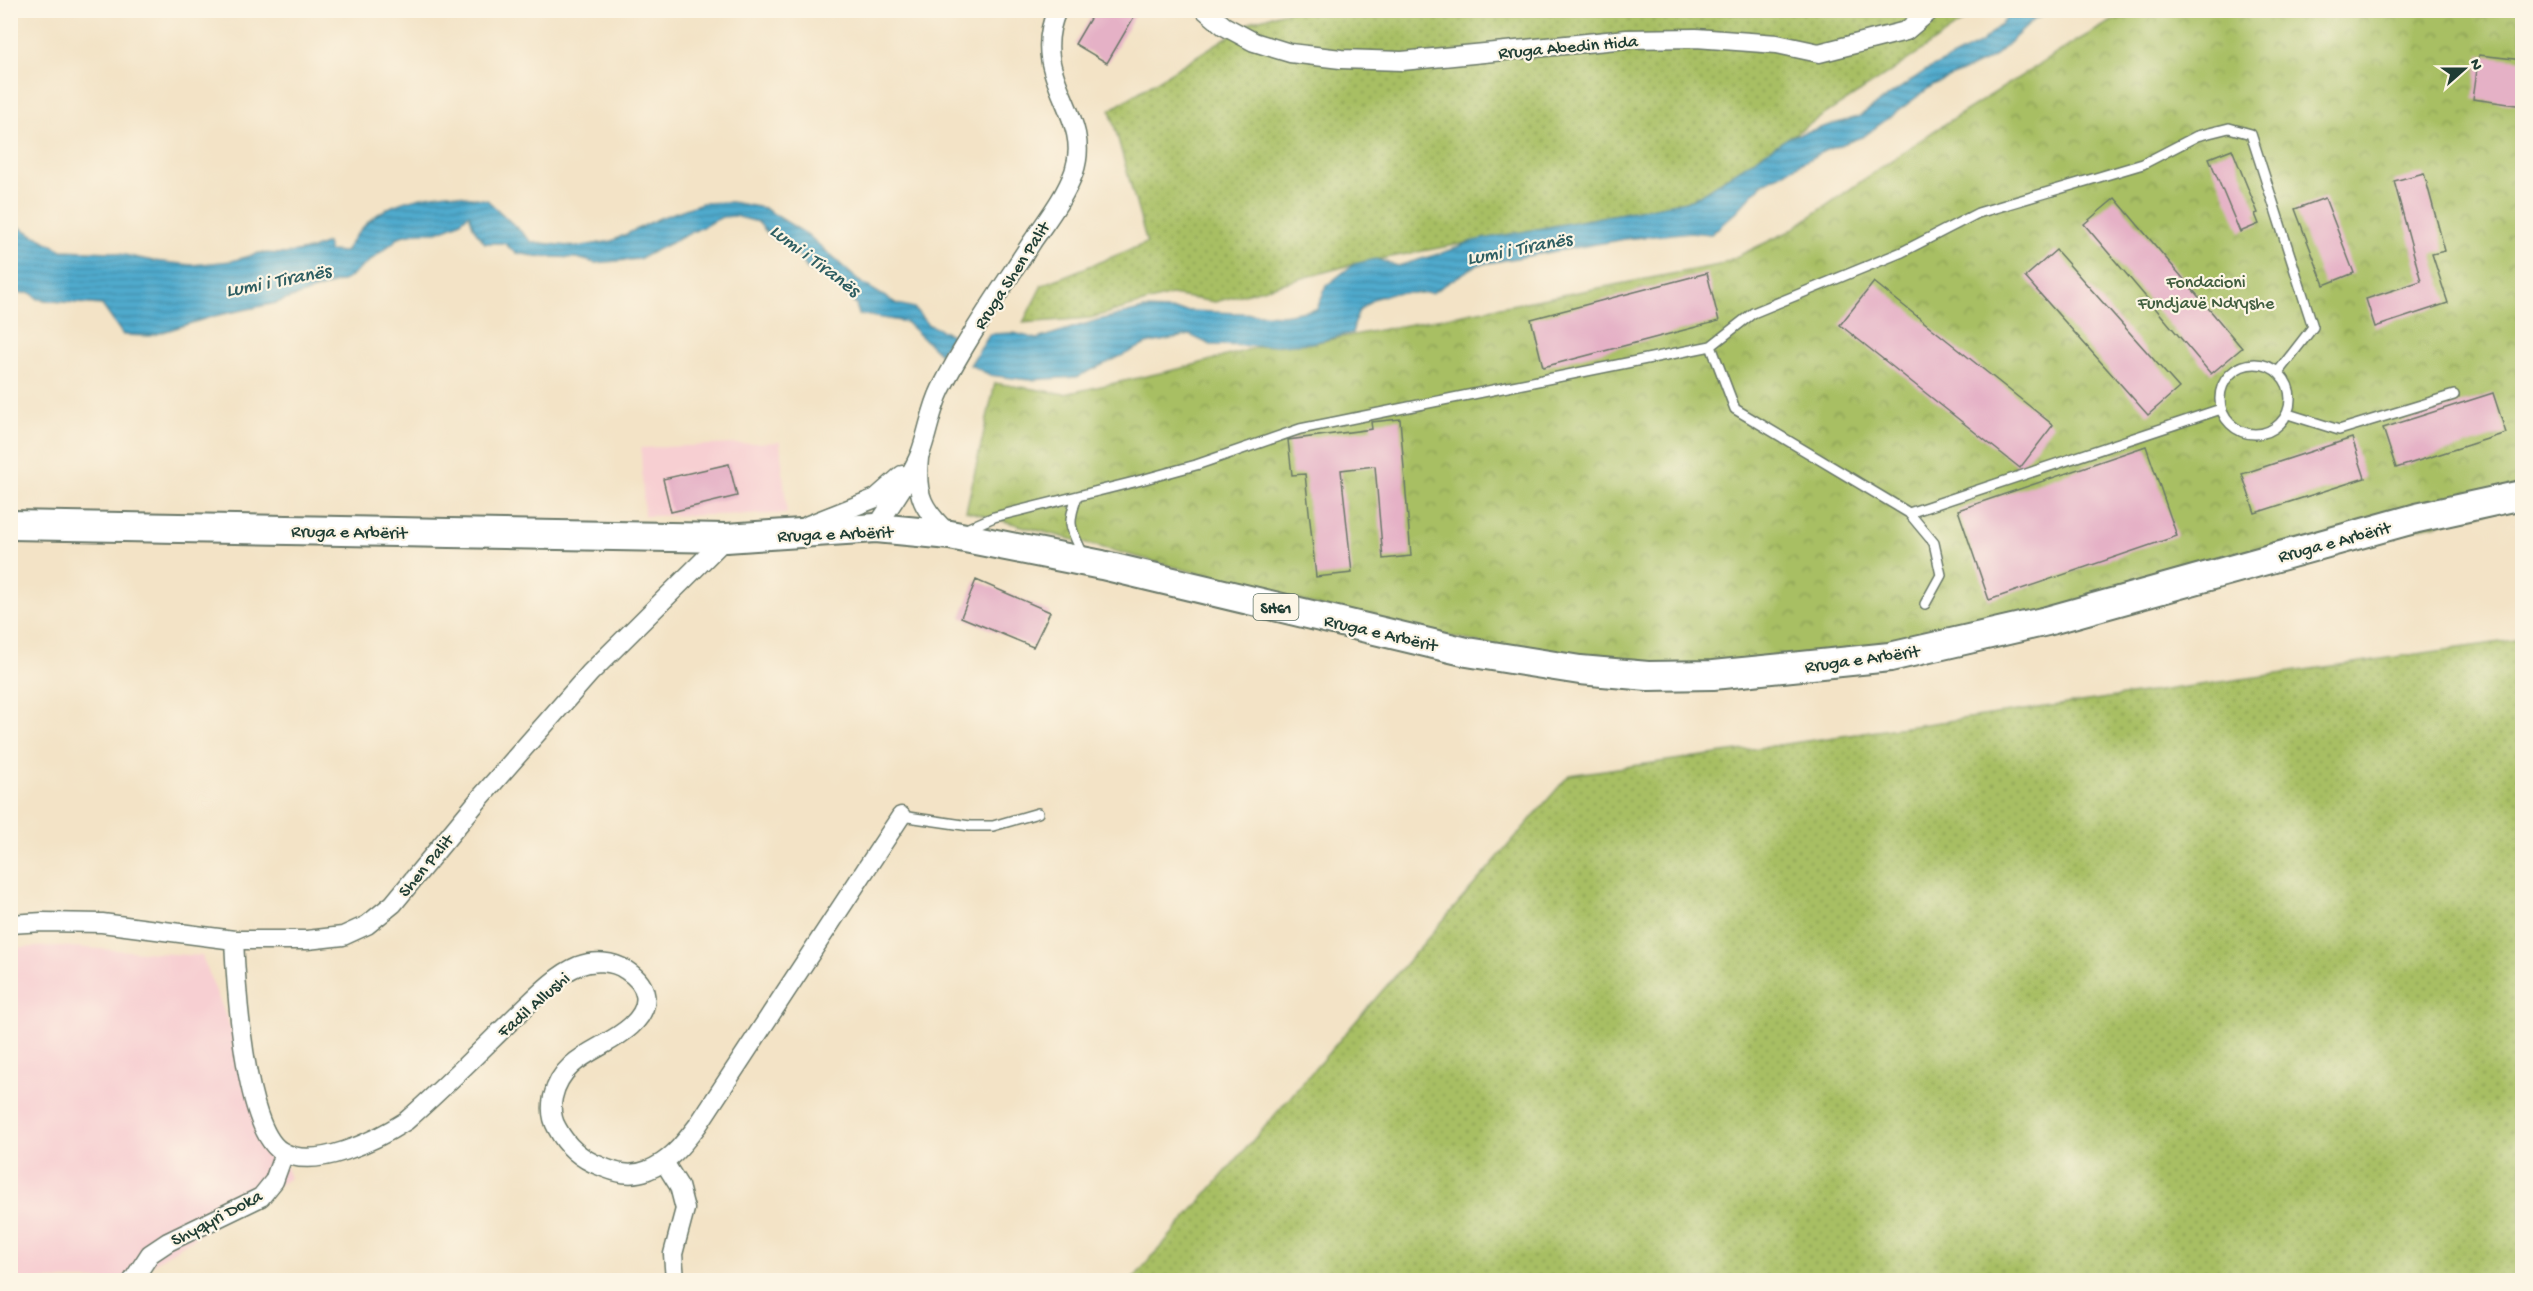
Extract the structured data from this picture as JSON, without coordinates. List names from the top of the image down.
{
  "streets": {
    "main road": ["Rruga e Arbërit", "SH61"],
    "street": [
      "Rruga Abedin Hida",
      "Rruga Shen Palit",
      "Shen Palit",
      "Fadil Allushi",
      "Shyqyri Doka"
    ]
  },
  "crossings": [
    ["Rruga Shen Palit", "Rruga e Arbërit"],
    ["Rruga e Arbërit", "Shen Palit"],
    ["Fadil Allushi", "Shyqyri Doka"]
  ],
  "water": ["Lumi i Tiranës"],
  "parks": ["Fondacioni Fundjavë Ndryshe"],
  "north": "right"
}
